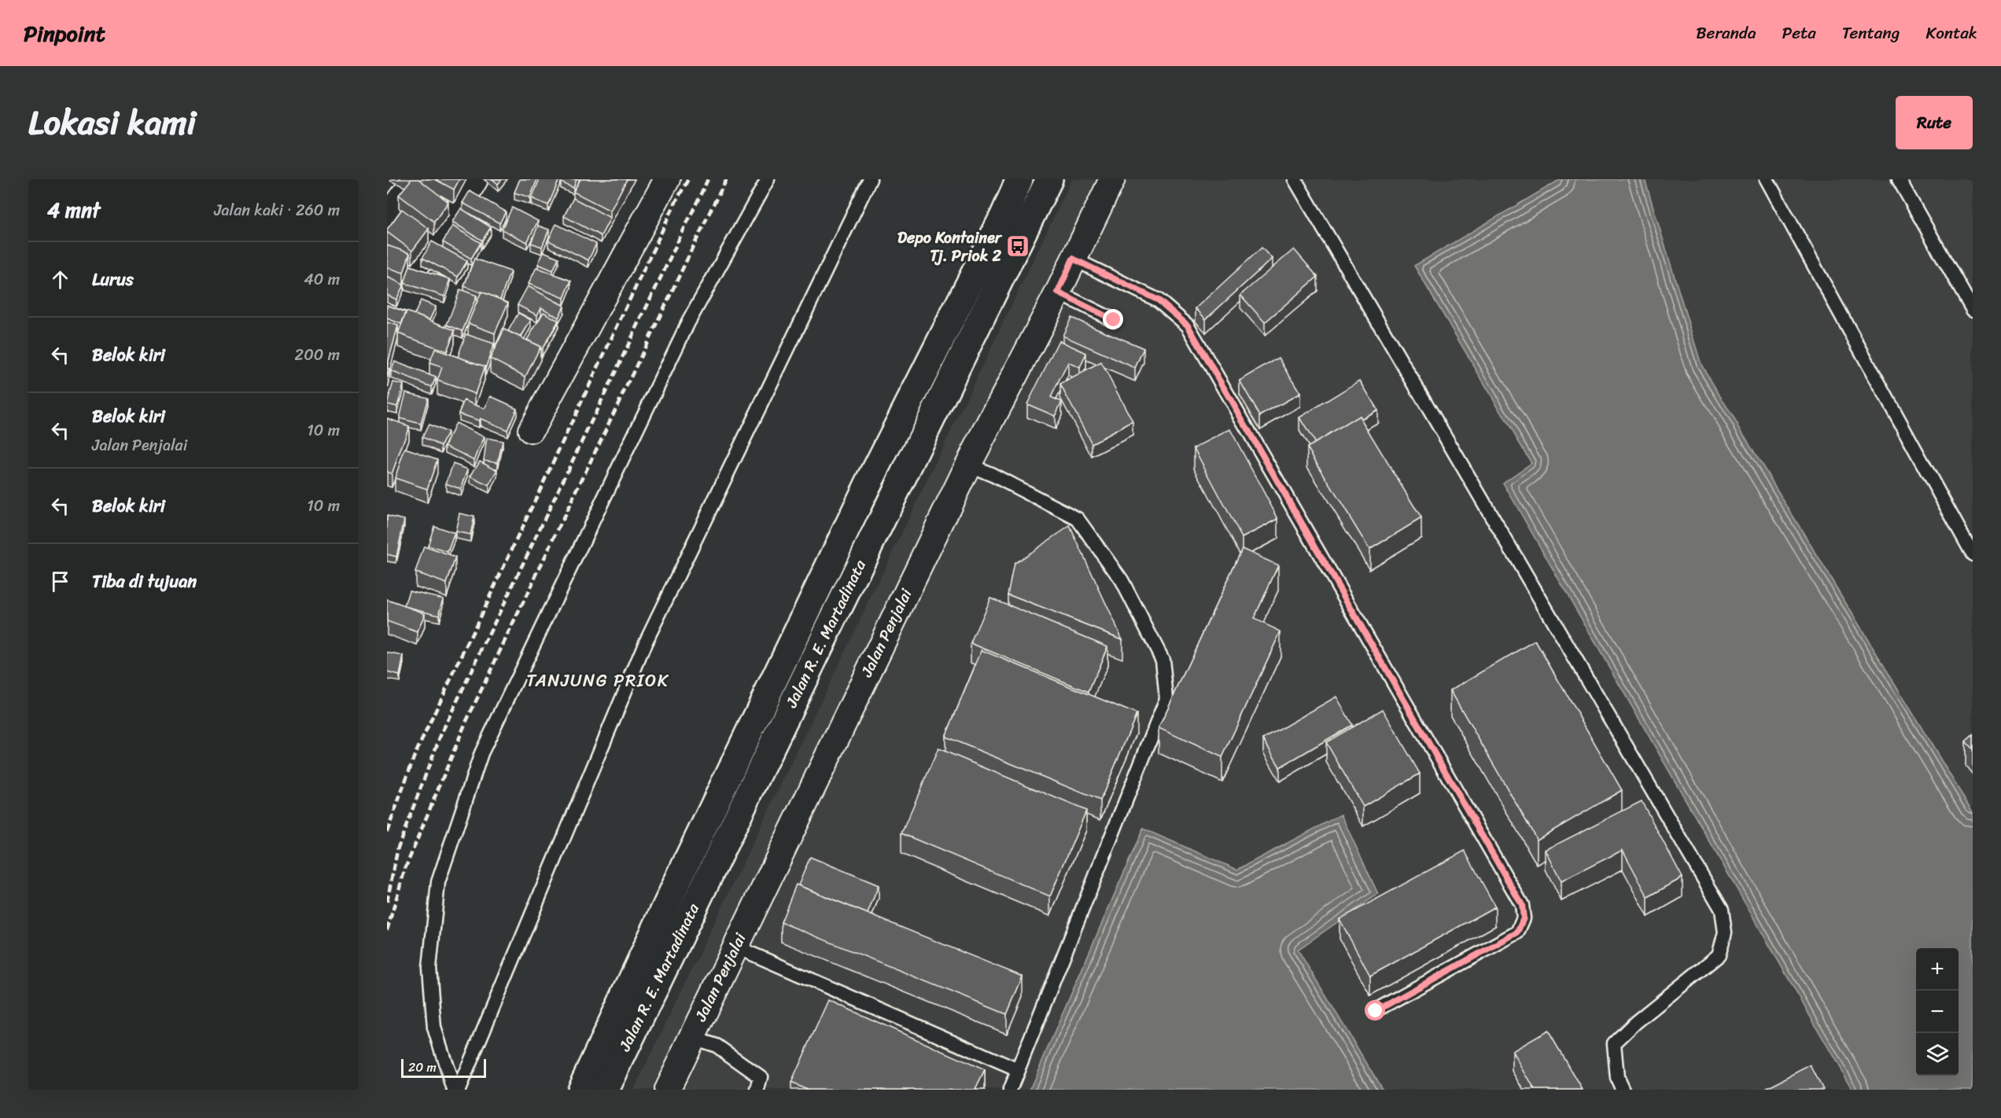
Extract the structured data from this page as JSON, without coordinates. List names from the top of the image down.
{
  "streets": {
    "highway": ["Jalan R. E. Martadinata"],
    "street": ["Jalan Penjalai"]
  },
  "districts": ["TANJUNG PRIOK"],
  "places": {
    "bus stop": ["Depo Kontainer Tj. Priok 2"]
  },
  "scale_bar": "20 m",
  "page": {
    "header": "Pinpoint",
    "nav": [
      "Beranda",
      "Peta",
      "Tentang",
      "Kontak"
    ],
    "title": "Lokasi kami",
    "buttons": "Rute",
    "heading": ["4 mnt", "Jalan kaki · 260 m"],
    "list": [
      ["Lurus", "40 m"],
      ["Belok kiri", "200 m"],
      ["Belok kiri", "Jalan Penjalai", "10 m"],
      ["Belok kiri", "10 m"],
      "Tiba di tujuan"
    ],
    "map_buttons": ["+", "−"],
    "scale": "20 m"
  }
}
